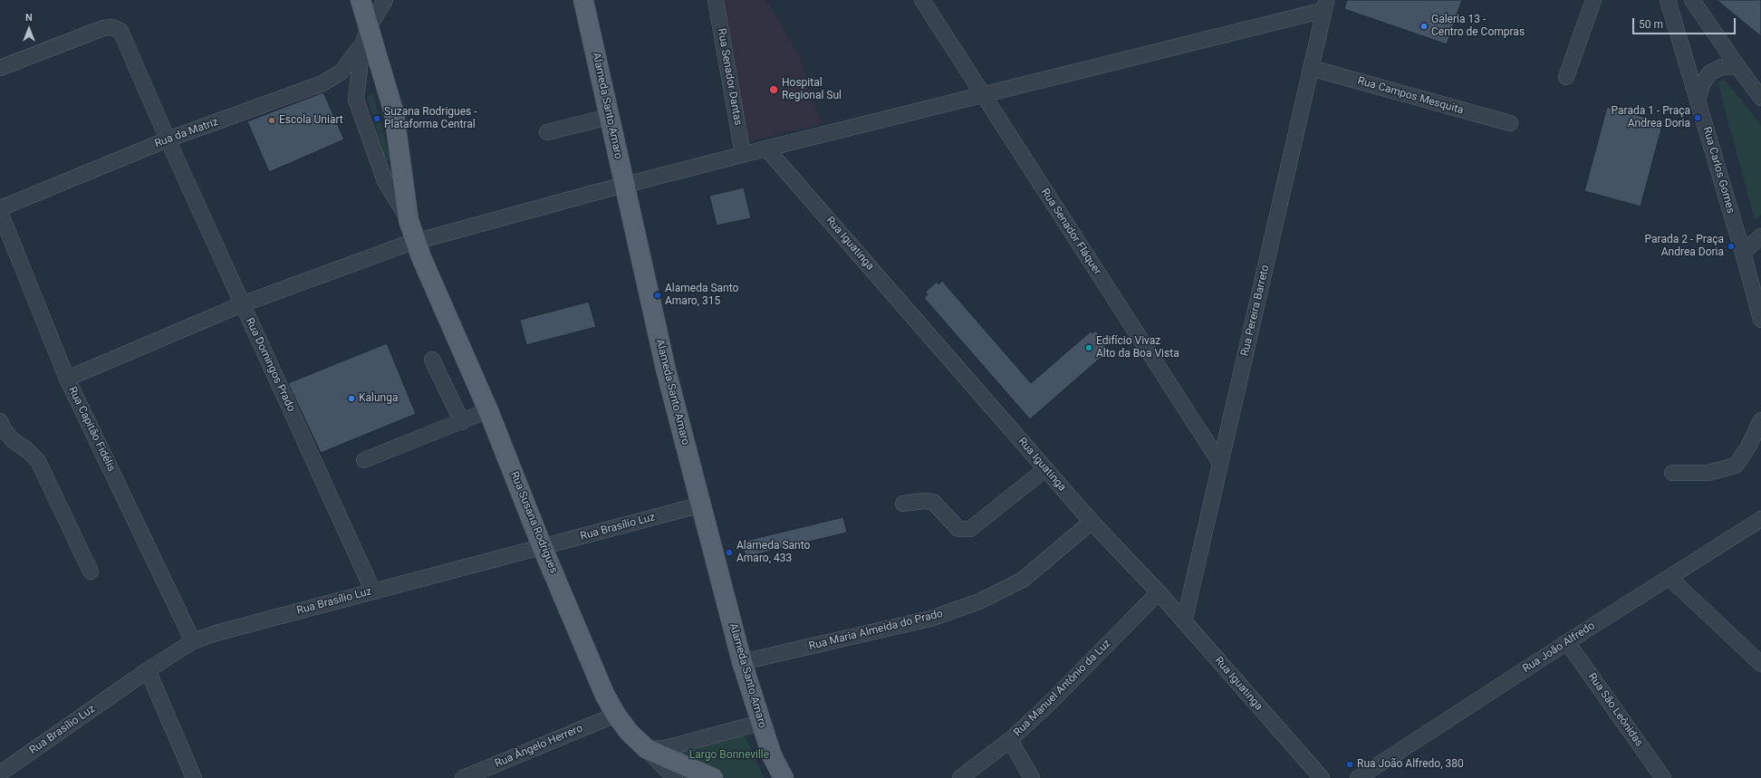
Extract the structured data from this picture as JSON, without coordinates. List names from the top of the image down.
{
  "streets": {
    "main road": ["Alameda Santo Amaro", "Rua Susana Rodrigues"],
    "street": [
      "Rua Senador Dantas",
      "Rua Campos Mesquita",
      "Rua da Matriz",
      "Rua Carlos Gomes",
      "Rua Senador Fláquer",
      "Rua Iguatinga",
      "Rua Pereira Barreto",
      "Rua Domingos Prado",
      "Rua Capitão Fidélis",
      "Rua Brasílio Luz",
      "Rua Maria Almeida do Prado",
      "Rua João Alfredo",
      "Rua Manuel Antônio da Luz",
      "Rua São Leônidas",
      "Rua Ângelo Herrero"
    ]
  },
  "crossings": [
    ["Rua Campos Mesquita", "Rua Pereira Barreto"],
    ["Alameda Santo Amaro", "Rua Brasílio Luz"],
    ["Alameda Santo Amaro", "Rua Maria Almeida do Prado"],
    ["Rua da Matriz", "Rua Domingos Prado"],
    ["Rua da Matriz", "Rua Susana Rodrigues"],
    ["Rua Senador Fláquer", "Rua Pereira Barreto"],
    ["Rua Iguatinga", "Rua Pereira Barreto"],
    ["Rua Iguatinga", "Rua Maria Almeida do Prado"],
    ["Rua Iguatinga", "Rua Manuel Antônio da Luz"],
    ["Rua Domingos Prado", "Rua Brasílio Luz"],
    ["Rua Capitão Fidélis", "Rua Brasílio Luz"],
    ["Rua Susana Rodrigues", "Rua Brasílio Luz"],
    ["Rua Susana Rodrigues", "Rua Ângelo Herrero"],
    ["Rua João Alfredo", "Rua São Leônidas"]
  ],
  "parks": ["Largo Bonneville"],
  "places": [
    "Galeria 13 - Centro de Compras",
    "Hospital Regional Sul",
    "Parada 1 - Praça Andrea Doria",
    "Suzana Rodrigues - Plataforma Central",
    "Escola Uniart",
    "Parada 2 - Praça Andrea Doria",
    "Alameda Santo Amaro, 315",
    "Edifício Vivaz Alto da Boa Vista",
    "Kalunga",
    "Alameda Santo Amaro, 433",
    "Rua João Alfredo, 380"
  ],
  "scale_bar": "50 m",
  "north": "top"
}
